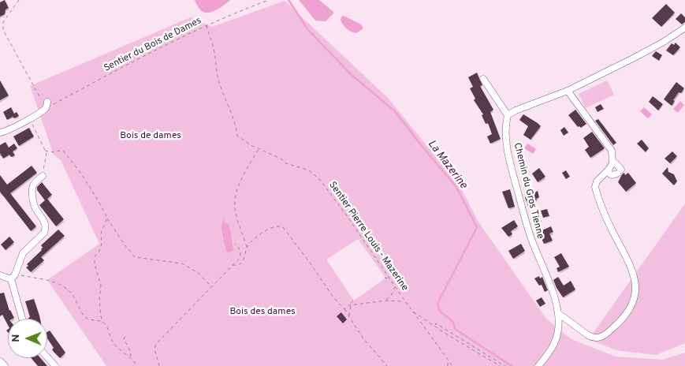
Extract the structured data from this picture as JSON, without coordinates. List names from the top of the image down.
{
  "streets": {
    "street": ["Chemin du Gros Tienne"],
    "path": ["Sentier du Bois de Dames", "Sentier Pierre Louis - Mazerine"]
  },
  "crossings": [
    ["Sentier du Bois de Dames", "Sentier Pierre Louis - Mazerine"]
  ],
  "water": ["La Mazerine"],
  "parks": ["Bois de dames", "Bois des dames"],
  "north": "left"
}
